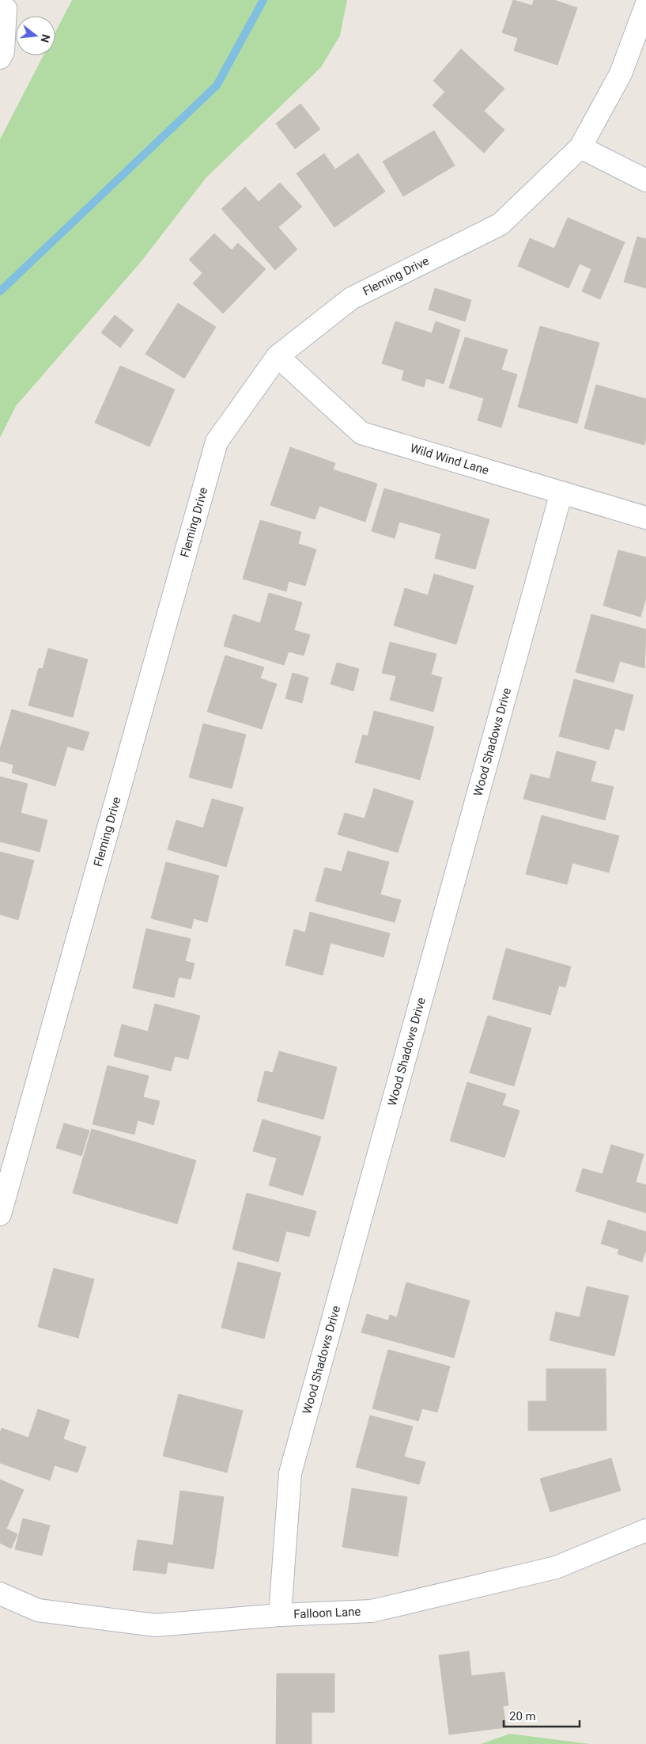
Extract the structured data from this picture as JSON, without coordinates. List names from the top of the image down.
{
  "streets": {
    "street": [
      "Fleming Drive",
      "Wild Wind Lane",
      "Wood Shadows Drive",
      "Falloon Lane"
    ]
  },
  "crossings": [
    ["Fleming Drive", "Wild Wind Lane"],
    ["Wild Wind Lane", "Wood Shadows Drive"],
    ["Wood Shadows Drive", "Falloon Lane"]
  ],
  "scale_bar": "20 m",
  "north": "right"
}
